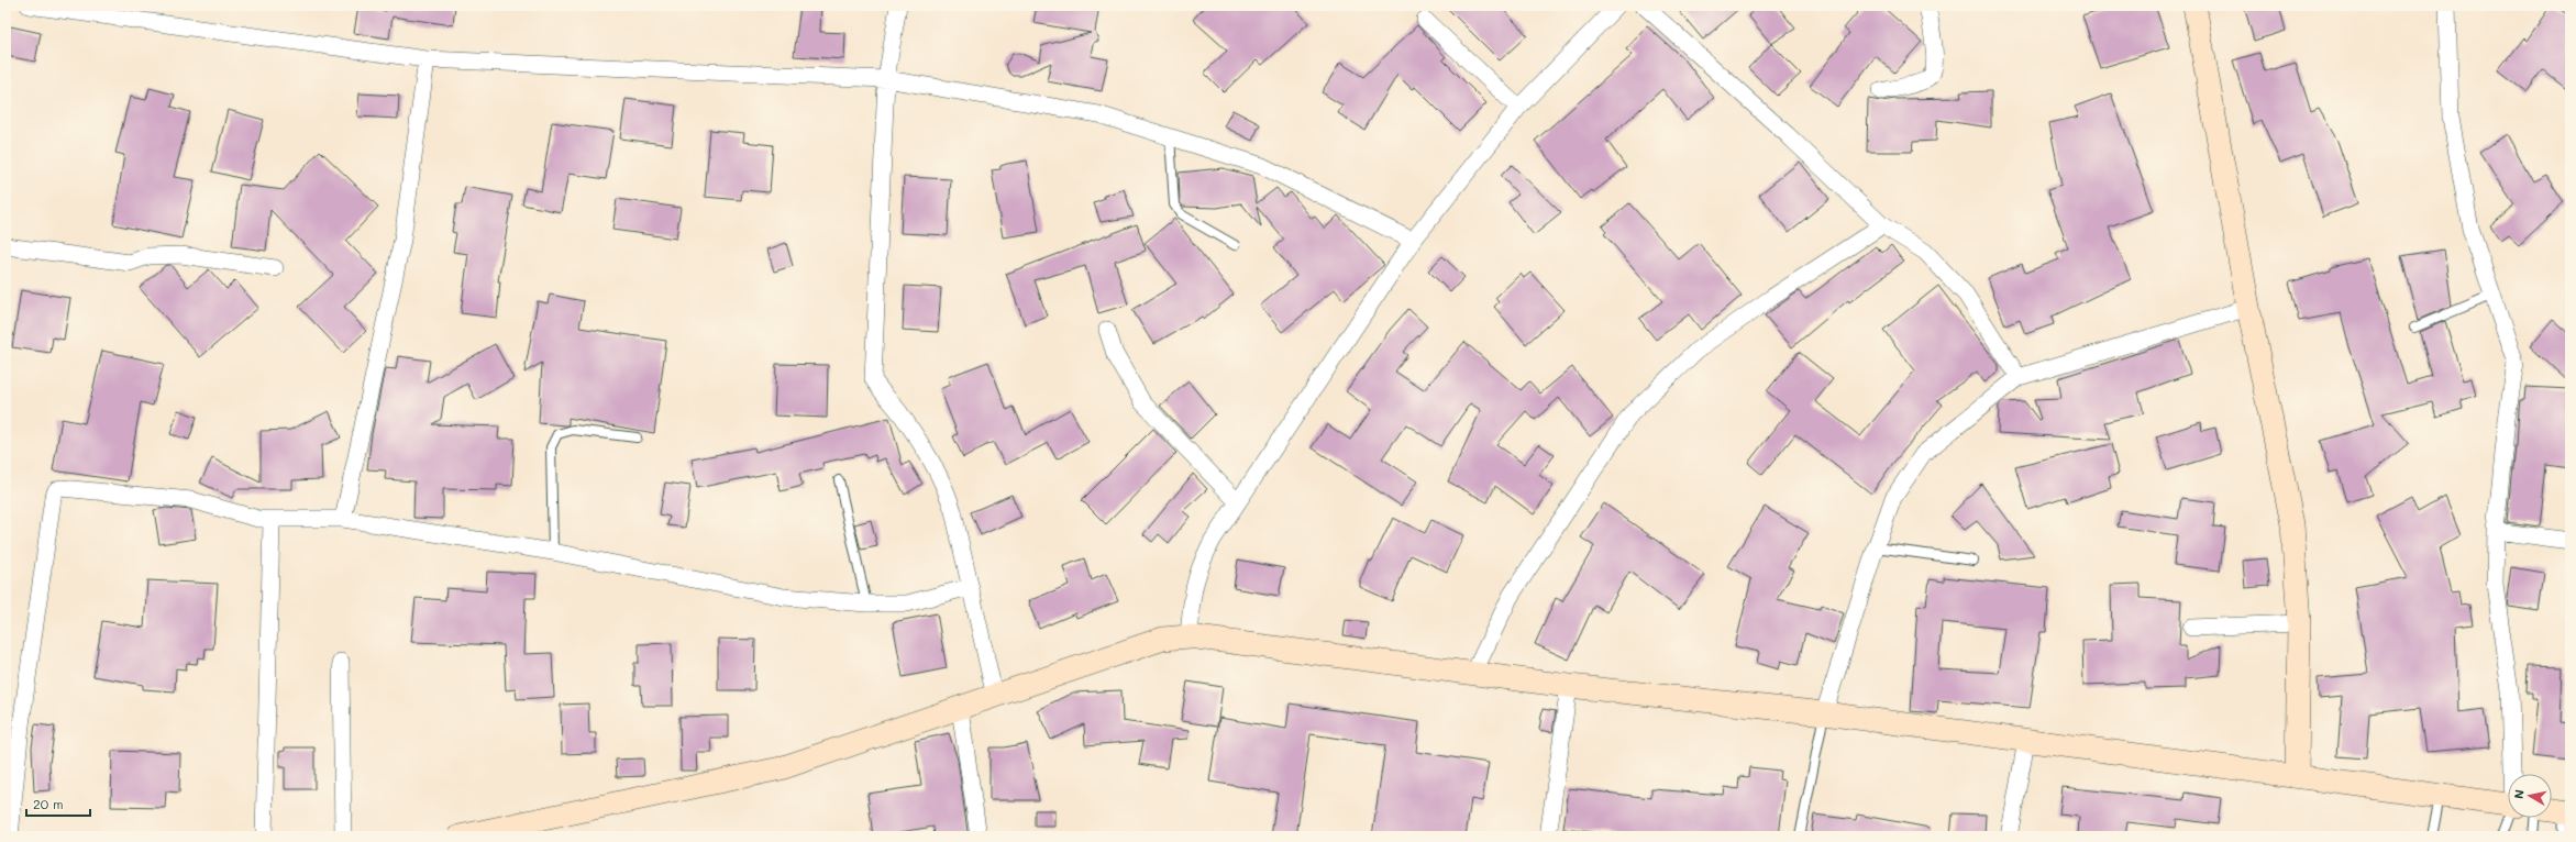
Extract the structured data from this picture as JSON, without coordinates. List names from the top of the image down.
{
  "scale_bar": "20 m",
  "north": "left"
}
